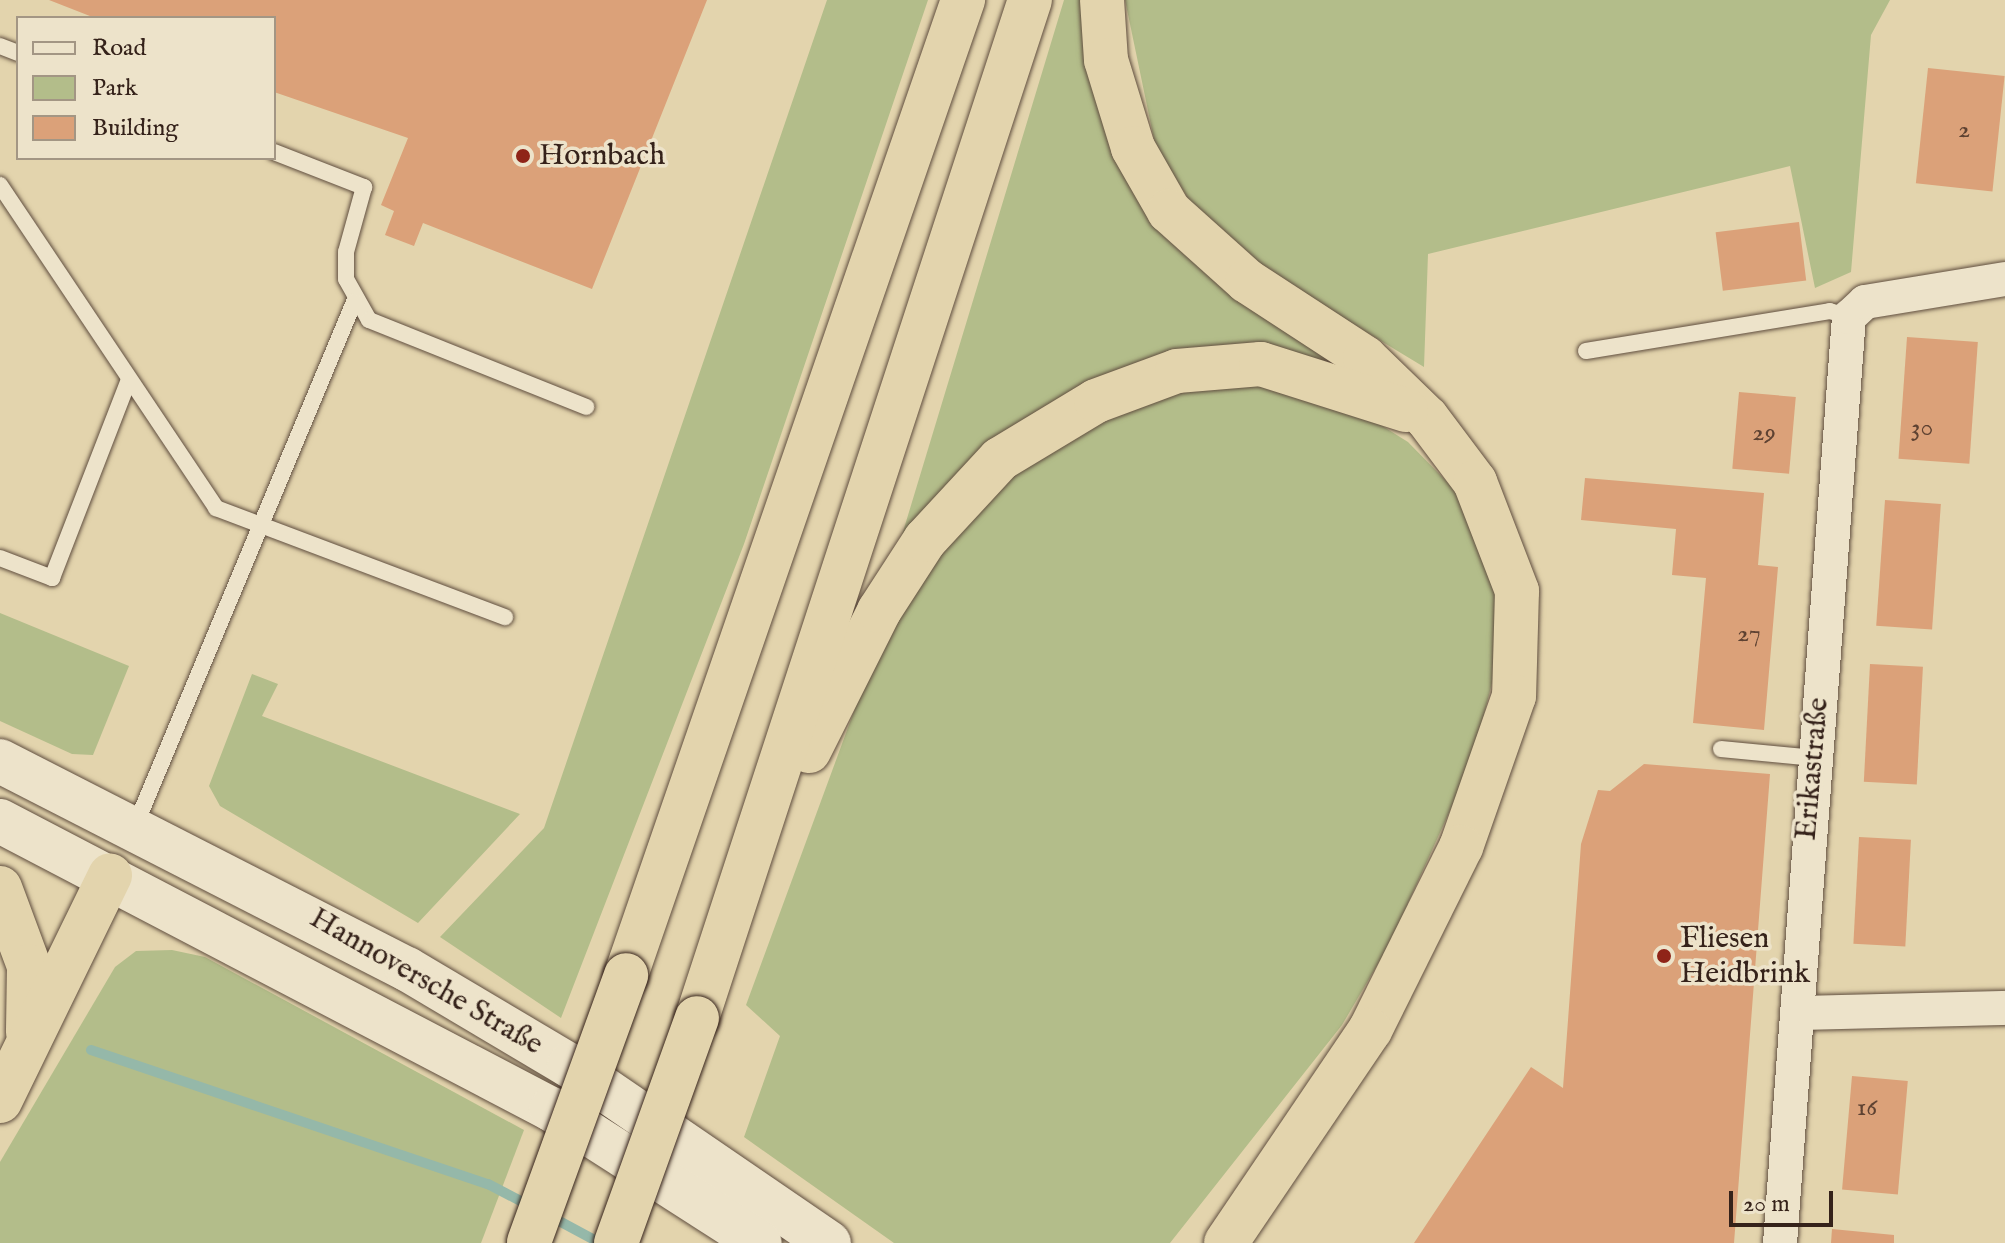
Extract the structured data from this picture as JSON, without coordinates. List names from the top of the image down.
{
  "streets": {
    "main road": ["Hannoversche Straße"],
    "street": ["Erikastraße"]
  },
  "places": ["Hornbach", "Fliesen Heidbrink"],
  "house_numbers": [
    "2",
    "30",
    "29",
    "27",
    "16"
  ],
  "legend": ["Road", "Park", "Building"],
  "scale_bar": "20 m"
}
